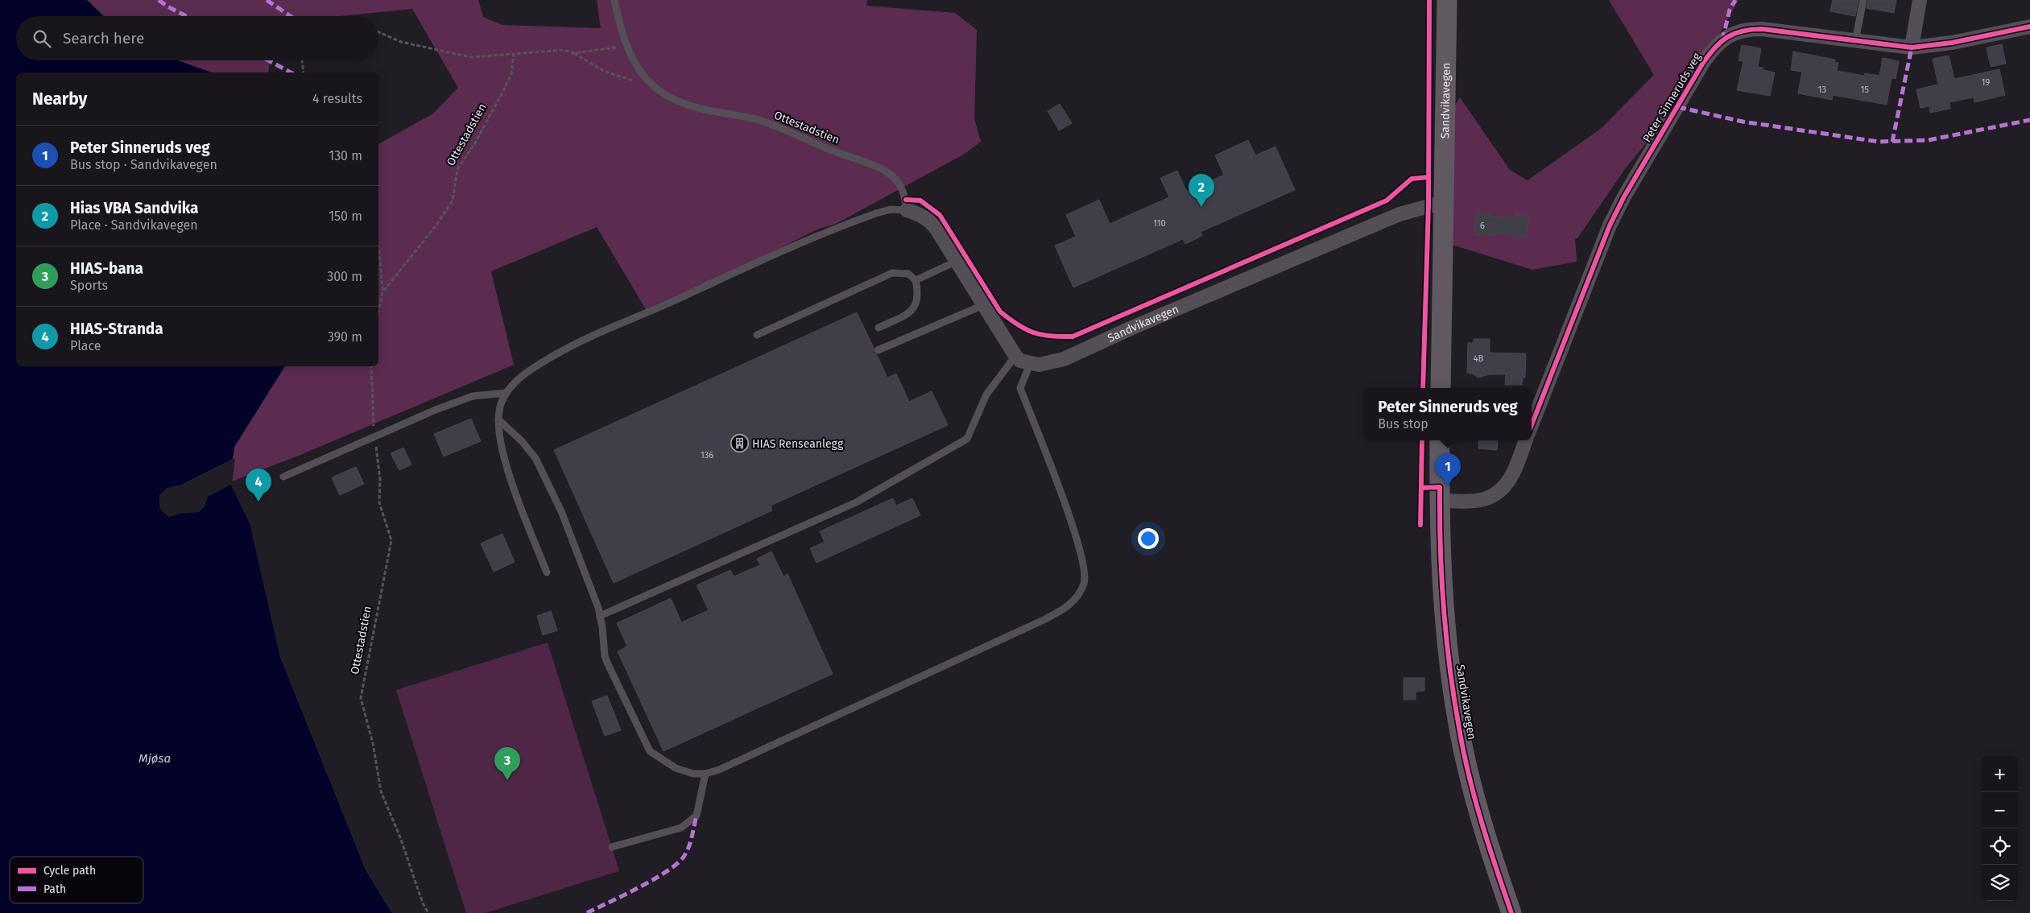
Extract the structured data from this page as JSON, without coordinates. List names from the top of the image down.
{
  "streets": {
    "main road": ["Sandvikavegen"],
    "street": ["Peter Sinneruds veg"],
    "lane": ["Ottestadstien"]
  },
  "water": ["Mjøsa"],
  "places": {
    "building": ["HIAS Renseanlegg"]
  },
  "house_numbers": [
    "19",
    "13",
    "15",
    "110",
    "6",
    "4B",
    "136"
  ],
  "legend": ["Cycle path", "Path"],
  "page": {
    "search": "Search here",
    "heading": ["Nearby", "4 results"],
    "list": [
      {
        "mark": "1",
        "name": "Peter Sinneruds veg",
        "note": "Bus stop · Sandvikavegen",
        "value": "130 m"
      },
      {
        "mark": "2",
        "name": "Hias VBA Sandvika",
        "note": "Place · Sandvikavegen",
        "value": "150 m"
      },
      {
        "mark": "3",
        "name": "HIAS-bana",
        "note": "Sports",
        "value": "300 m"
      },
      {
        "mark": "4",
        "name": "HIAS-Stranda",
        "note": "Place",
        "value": "390 m"
      }
    ],
    "pins": [
      "2",
      "1",
      "4",
      "3"
    ],
    "popup": ["Peter Sinneruds veg", "Bus stop"],
    "map_buttons": ["+", "−"]
  }
}
